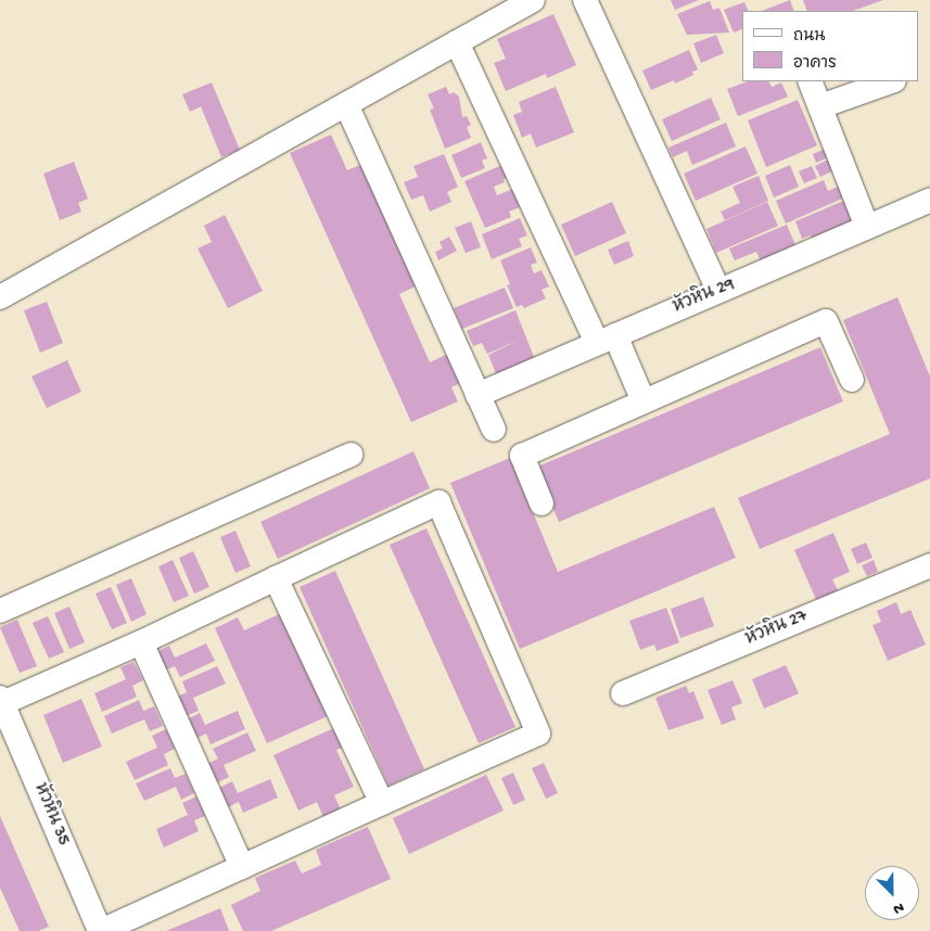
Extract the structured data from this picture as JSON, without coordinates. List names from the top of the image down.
{
  "streets": {
    "street": ["หัวหิน 29", "หัวหิน 27", "หัวหิน 35"]
  },
  "legend": ["ถนน", "อาคาร"],
  "north": "bottom right"
}
